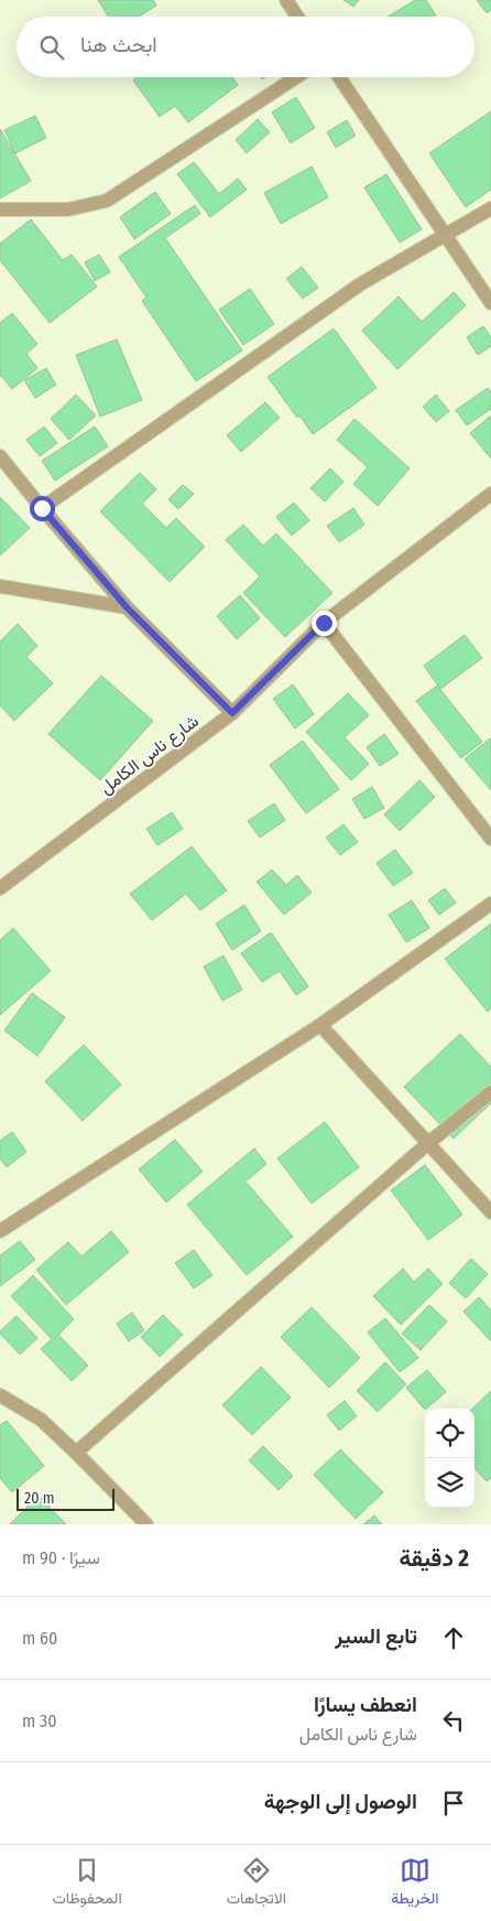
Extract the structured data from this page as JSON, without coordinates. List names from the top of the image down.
{
  "streets": {
    "street": ["شارع ناس الكامل"]
  },
  "scale_bar": "20 m",
  "page": {
    "search": "ابحث هنا",
    "scale": "20 m",
    "heading": ["2 دقيقة", "سيرًا · 90 m"],
    "list": [
      ["تابع السير", "60 m"],
      ["انعطف يسارًا", "شارع ناس الكامل", "30 m"],
      "الوصول إلى الوجهة"
    ],
    "nav": ["الخريطة", "الاتجاهات", "المحفوظات"]
  }
}
